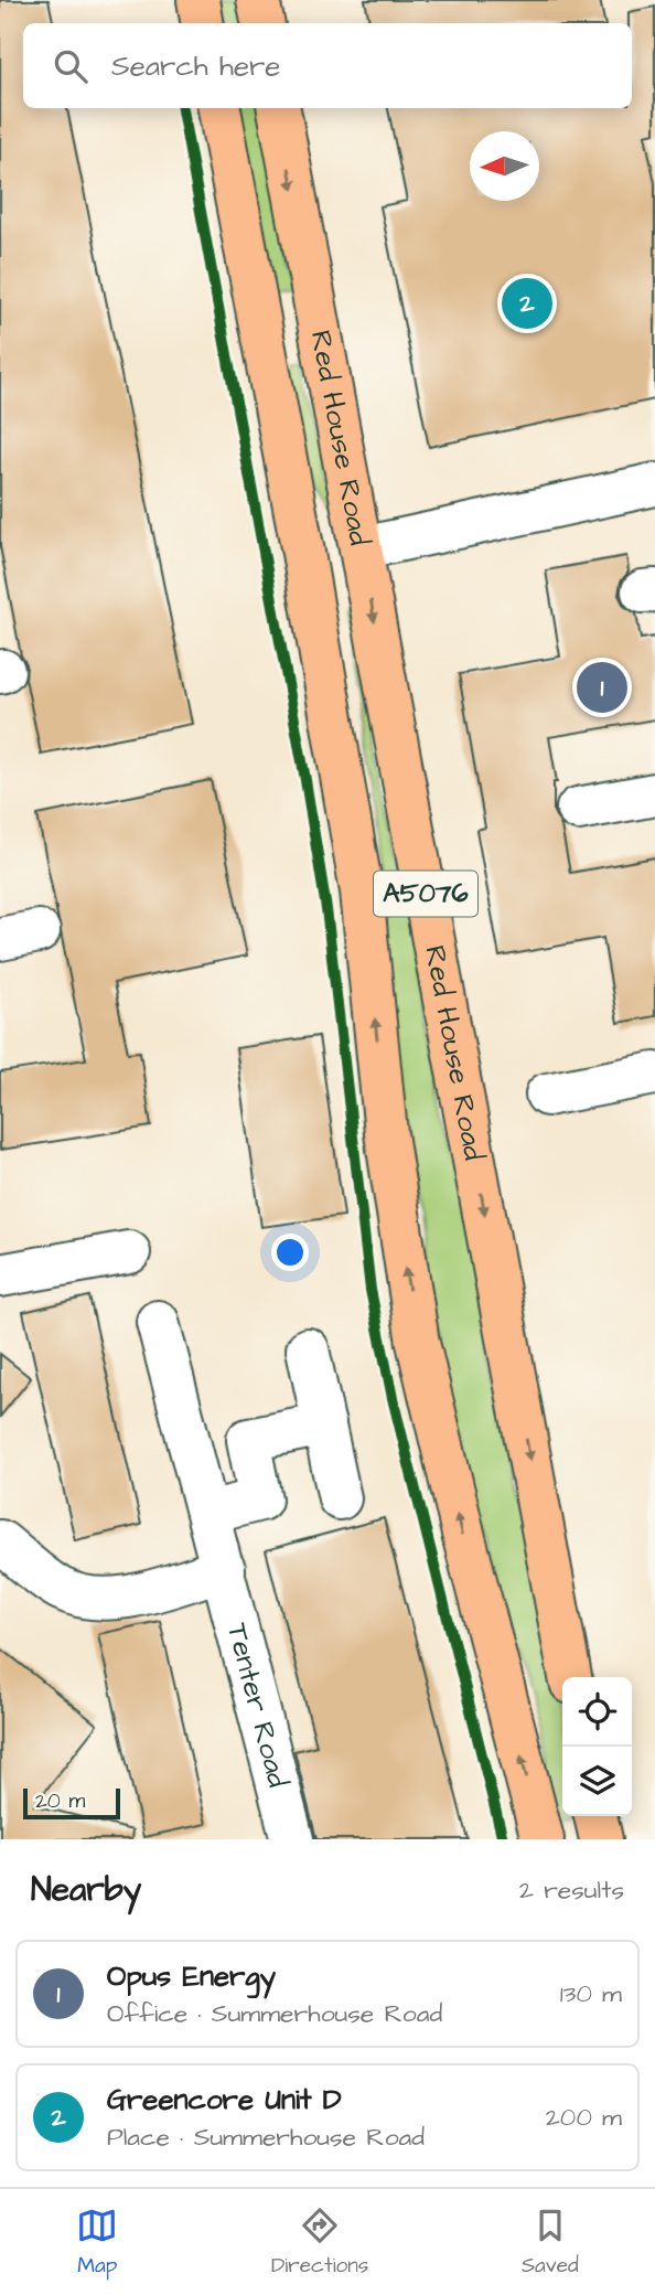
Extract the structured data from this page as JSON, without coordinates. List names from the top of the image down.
{
  "streets": {
    "main road": ["Red House Road", "A5076"],
    "street": ["Tenter Road"]
  },
  "scale_bar": "20 m",
  "north": "left",
  "page": {
    "search": "Search here",
    "pins": ["2", "1"],
    "scale": "20 m",
    "heading": ["Nearby", "2 results"],
    "list": [
      {
        "mark": "1",
        "name": "Opus Energy",
        "note": "Office · Summerhouse Road",
        "value": "130 m"
      },
      {
        "mark": "2",
        "name": "Greencore Unit D",
        "note": "Place · Summerhouse Road",
        "value": "200 m"
      }
    ],
    "nav": ["Map", "Directions", "Saved"]
  }
}
